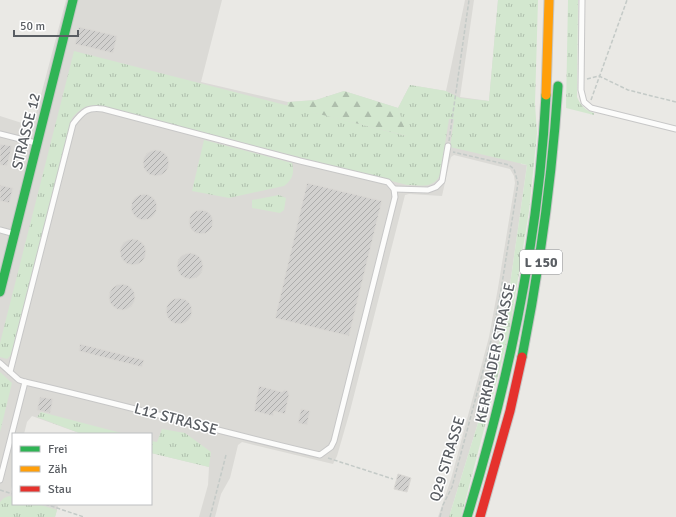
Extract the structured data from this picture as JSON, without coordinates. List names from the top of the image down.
{
  "streets": {
    "main road": ["STRASSE 12", "L 150", "KERKRADER STRASSE"],
    "lane": ["L12 STRASSE"],
    "path": ["Q29 STRASSE"]
  },
  "legend": ["Frei", "Zäh", "Stau"],
  "scale_bar": "50 m"
}
